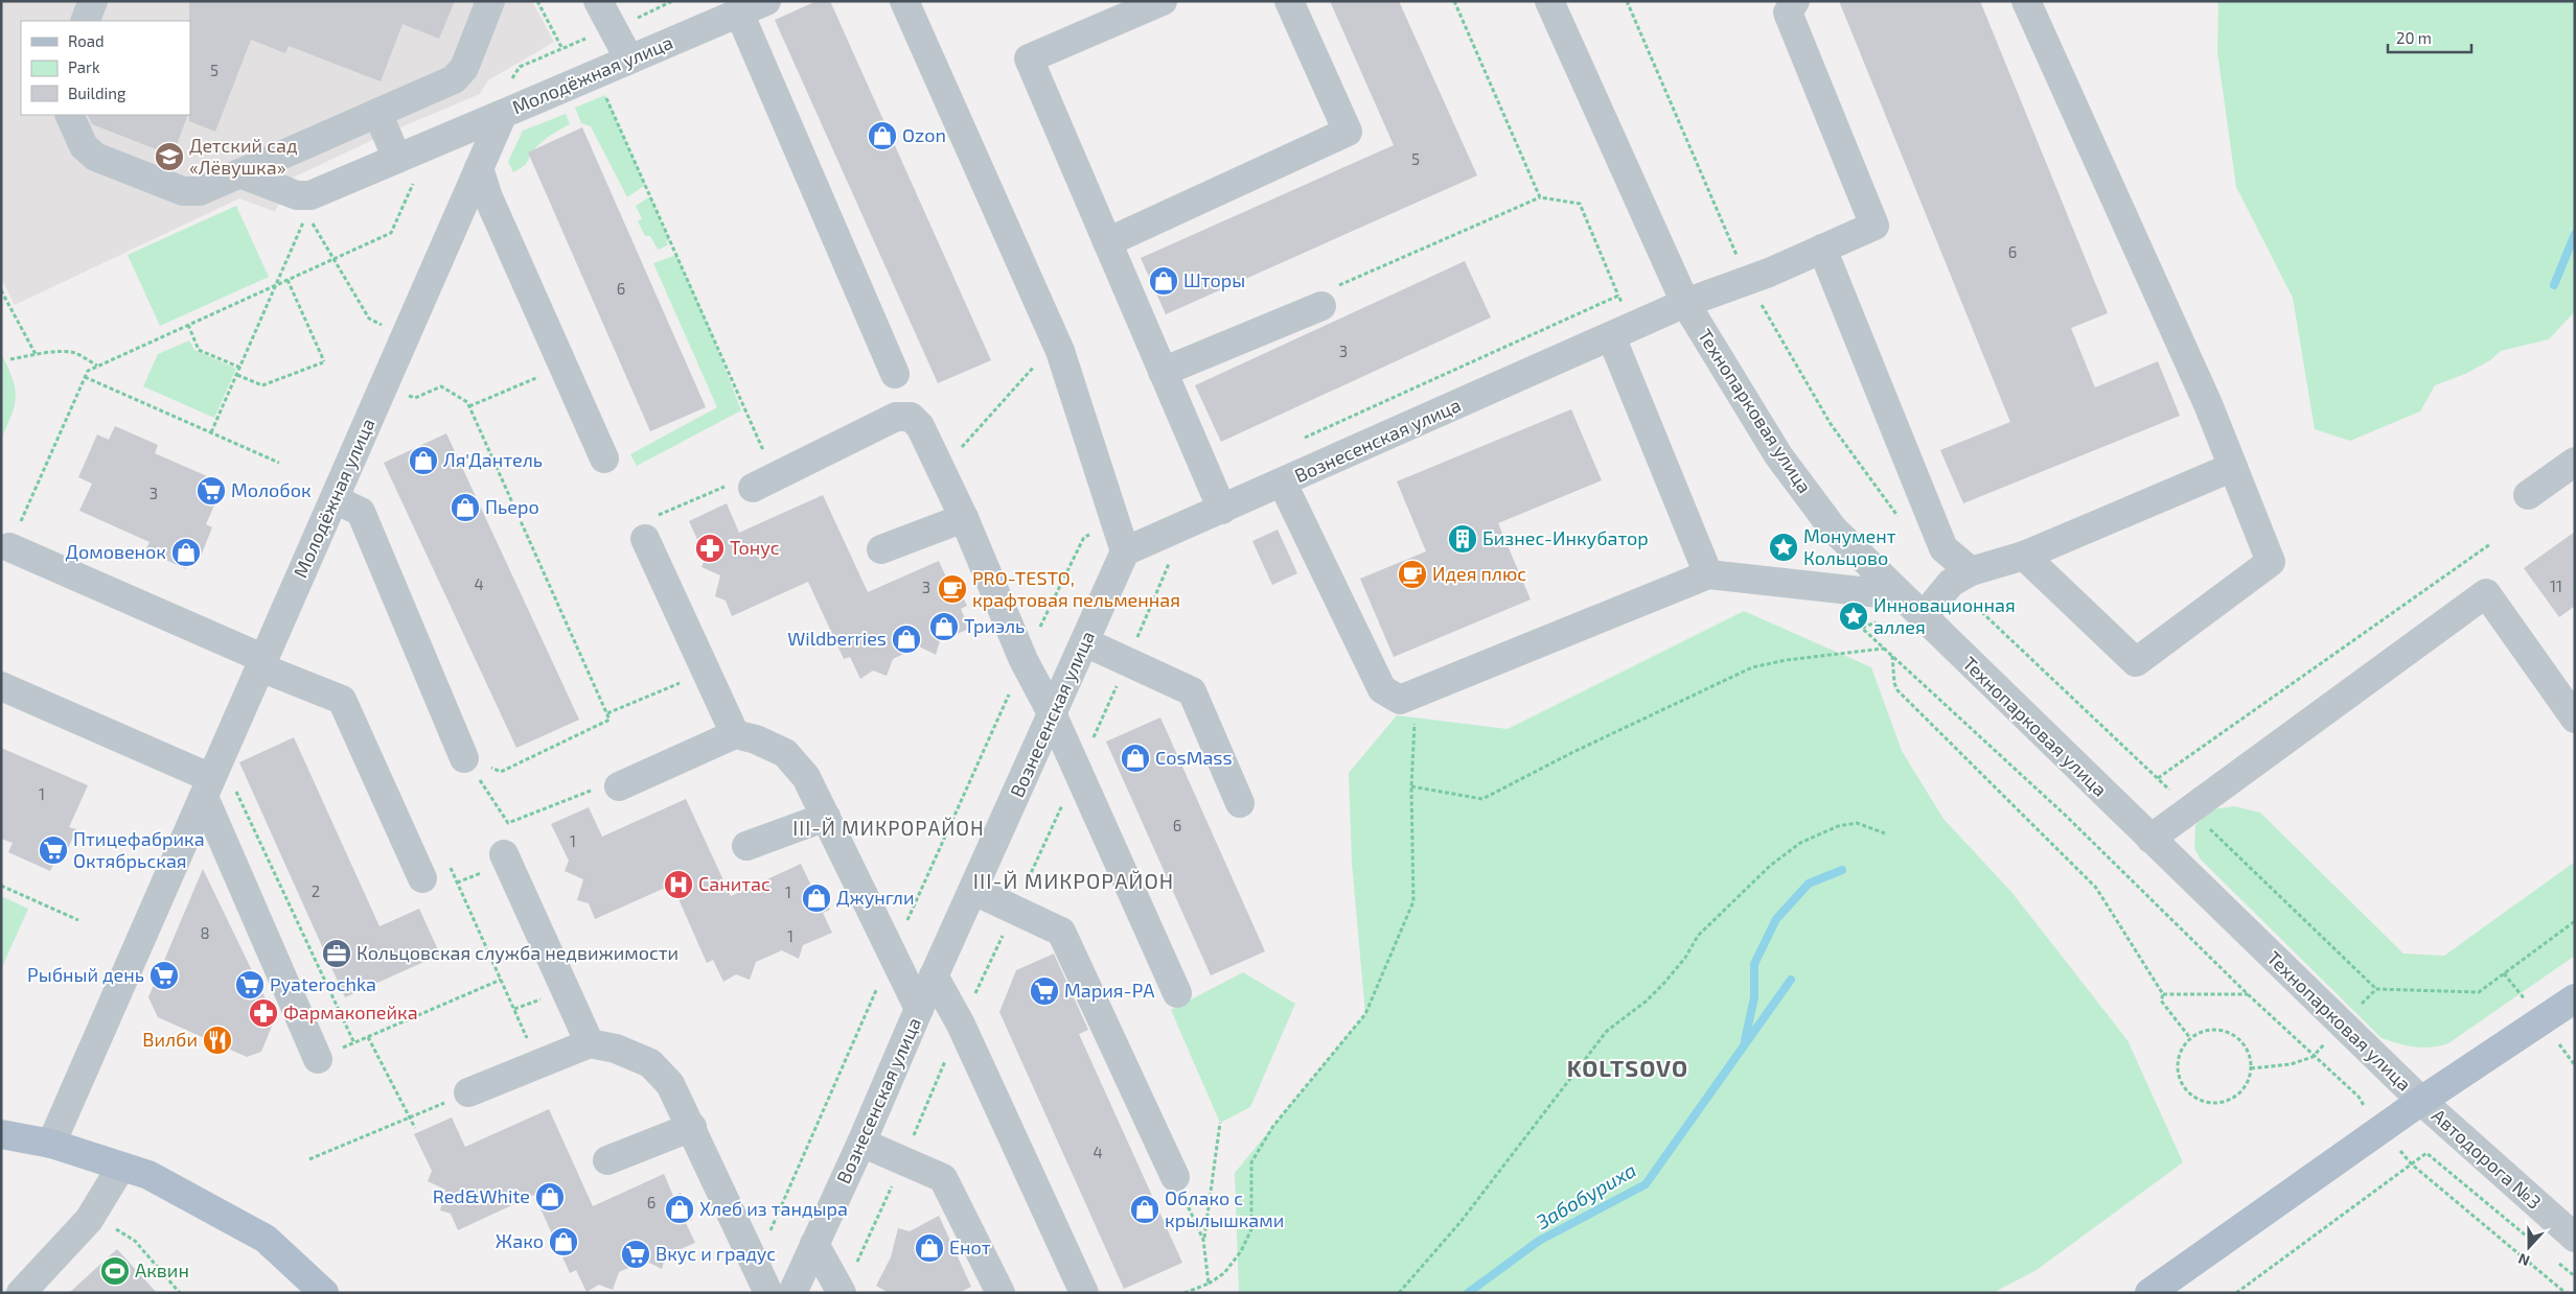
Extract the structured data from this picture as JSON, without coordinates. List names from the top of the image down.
{
  "streets": {
    "street": [
      "Молодёжная улица",
      "Технопарковая улица",
      "Вознесенская улица",
      "Автодорога №3"
    ]
  },
  "crossings": [
    ["Технопарковая улица", "Вознесенская улица"],
    ["Технопарковая улица", "Автодорога №3"]
  ],
  "districts": ["III-Й МИКРОРАЙОН", "III-Й МИКРОРАЙОН", "KOLTSOVO"],
  "water": ["Забобуриха"],
  "places": {
    "shop": [
      "Ozon",
      "Шторы",
      "Ля'Дантель",
      "Пьеро",
      "Домовенок",
      "Триэль",
      "Wildberries",
      "CosMass",
      "Джунгли",
      "Red&White",
      "Хлеб из тандыра",
      "Облако с крылышками",
      "Жако",
      "Енот"
    ],
    "school or university": ["Детский сад «Лёвушка»"],
    "supermarket": [
      "Молобок",
      "Птицефабрика Октябрьская",
      "Рыбный день",
      "Pyaterochka",
      "Мария-РА",
      "Вкус и градус"
    ],
    "building": ["Бизнес-Инкубатор"],
    "place": ["Монумент Кольцово", "Инновационная аллея"],
    "pharmacy": ["Тонус", "Фармакопейка"],
    "cafe": ["Идея плюс", "PRO-TESTO, крафтовая пельменная"],
    "hospital": ["Санитас"],
    "office": ["Кольцовская служба недвижимости"],
    "restaurant": ["Вилби"],
    "sports": ["Аквин"]
  },
  "house_numbers": [
    "5",
    "5",
    "6",
    "6",
    "3",
    "3",
    "4",
    "11",
    "3",
    "1",
    "6",
    "1",
    "2",
    "1",
    "8",
    "1",
    "4",
    "6"
  ],
  "legend": ["Road", "Park", "Building"],
  "scale_bar": "20 m",
  "north": "bottom"
}
